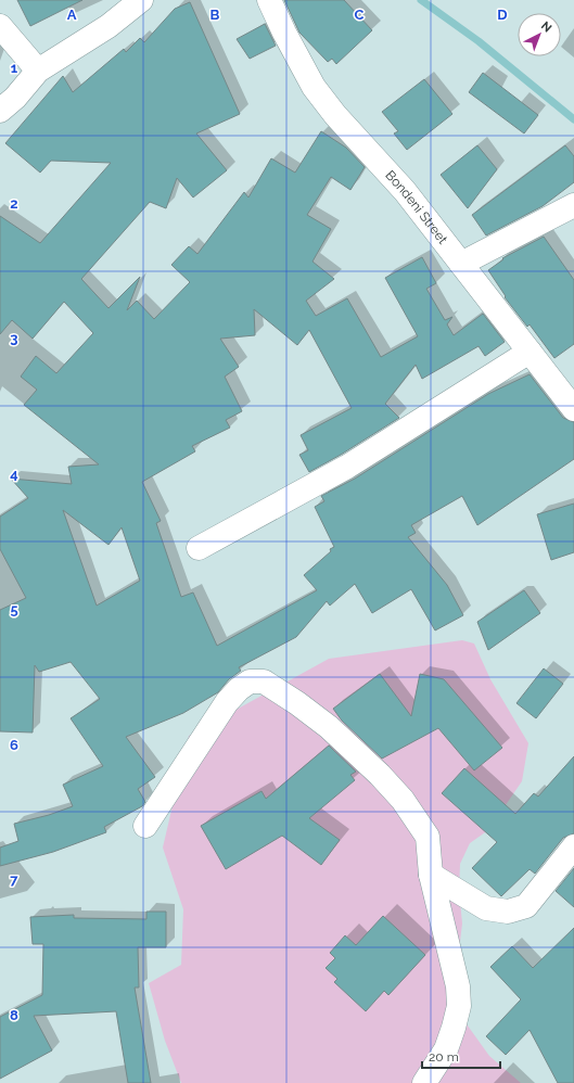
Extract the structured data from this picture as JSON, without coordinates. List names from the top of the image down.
{
  "streets": {
    "street": ["Bondeni Street"]
  },
  "scale_bar": "20 m",
  "north": "top right",
  "grid": {
    "columns": [
      "A",
      "B",
      "C",
      "D"
    ],
    "rows": [
      "1",
      "2",
      "3",
      "4",
      "5",
      "6",
      "7",
      "8"
    ]
  }
}
